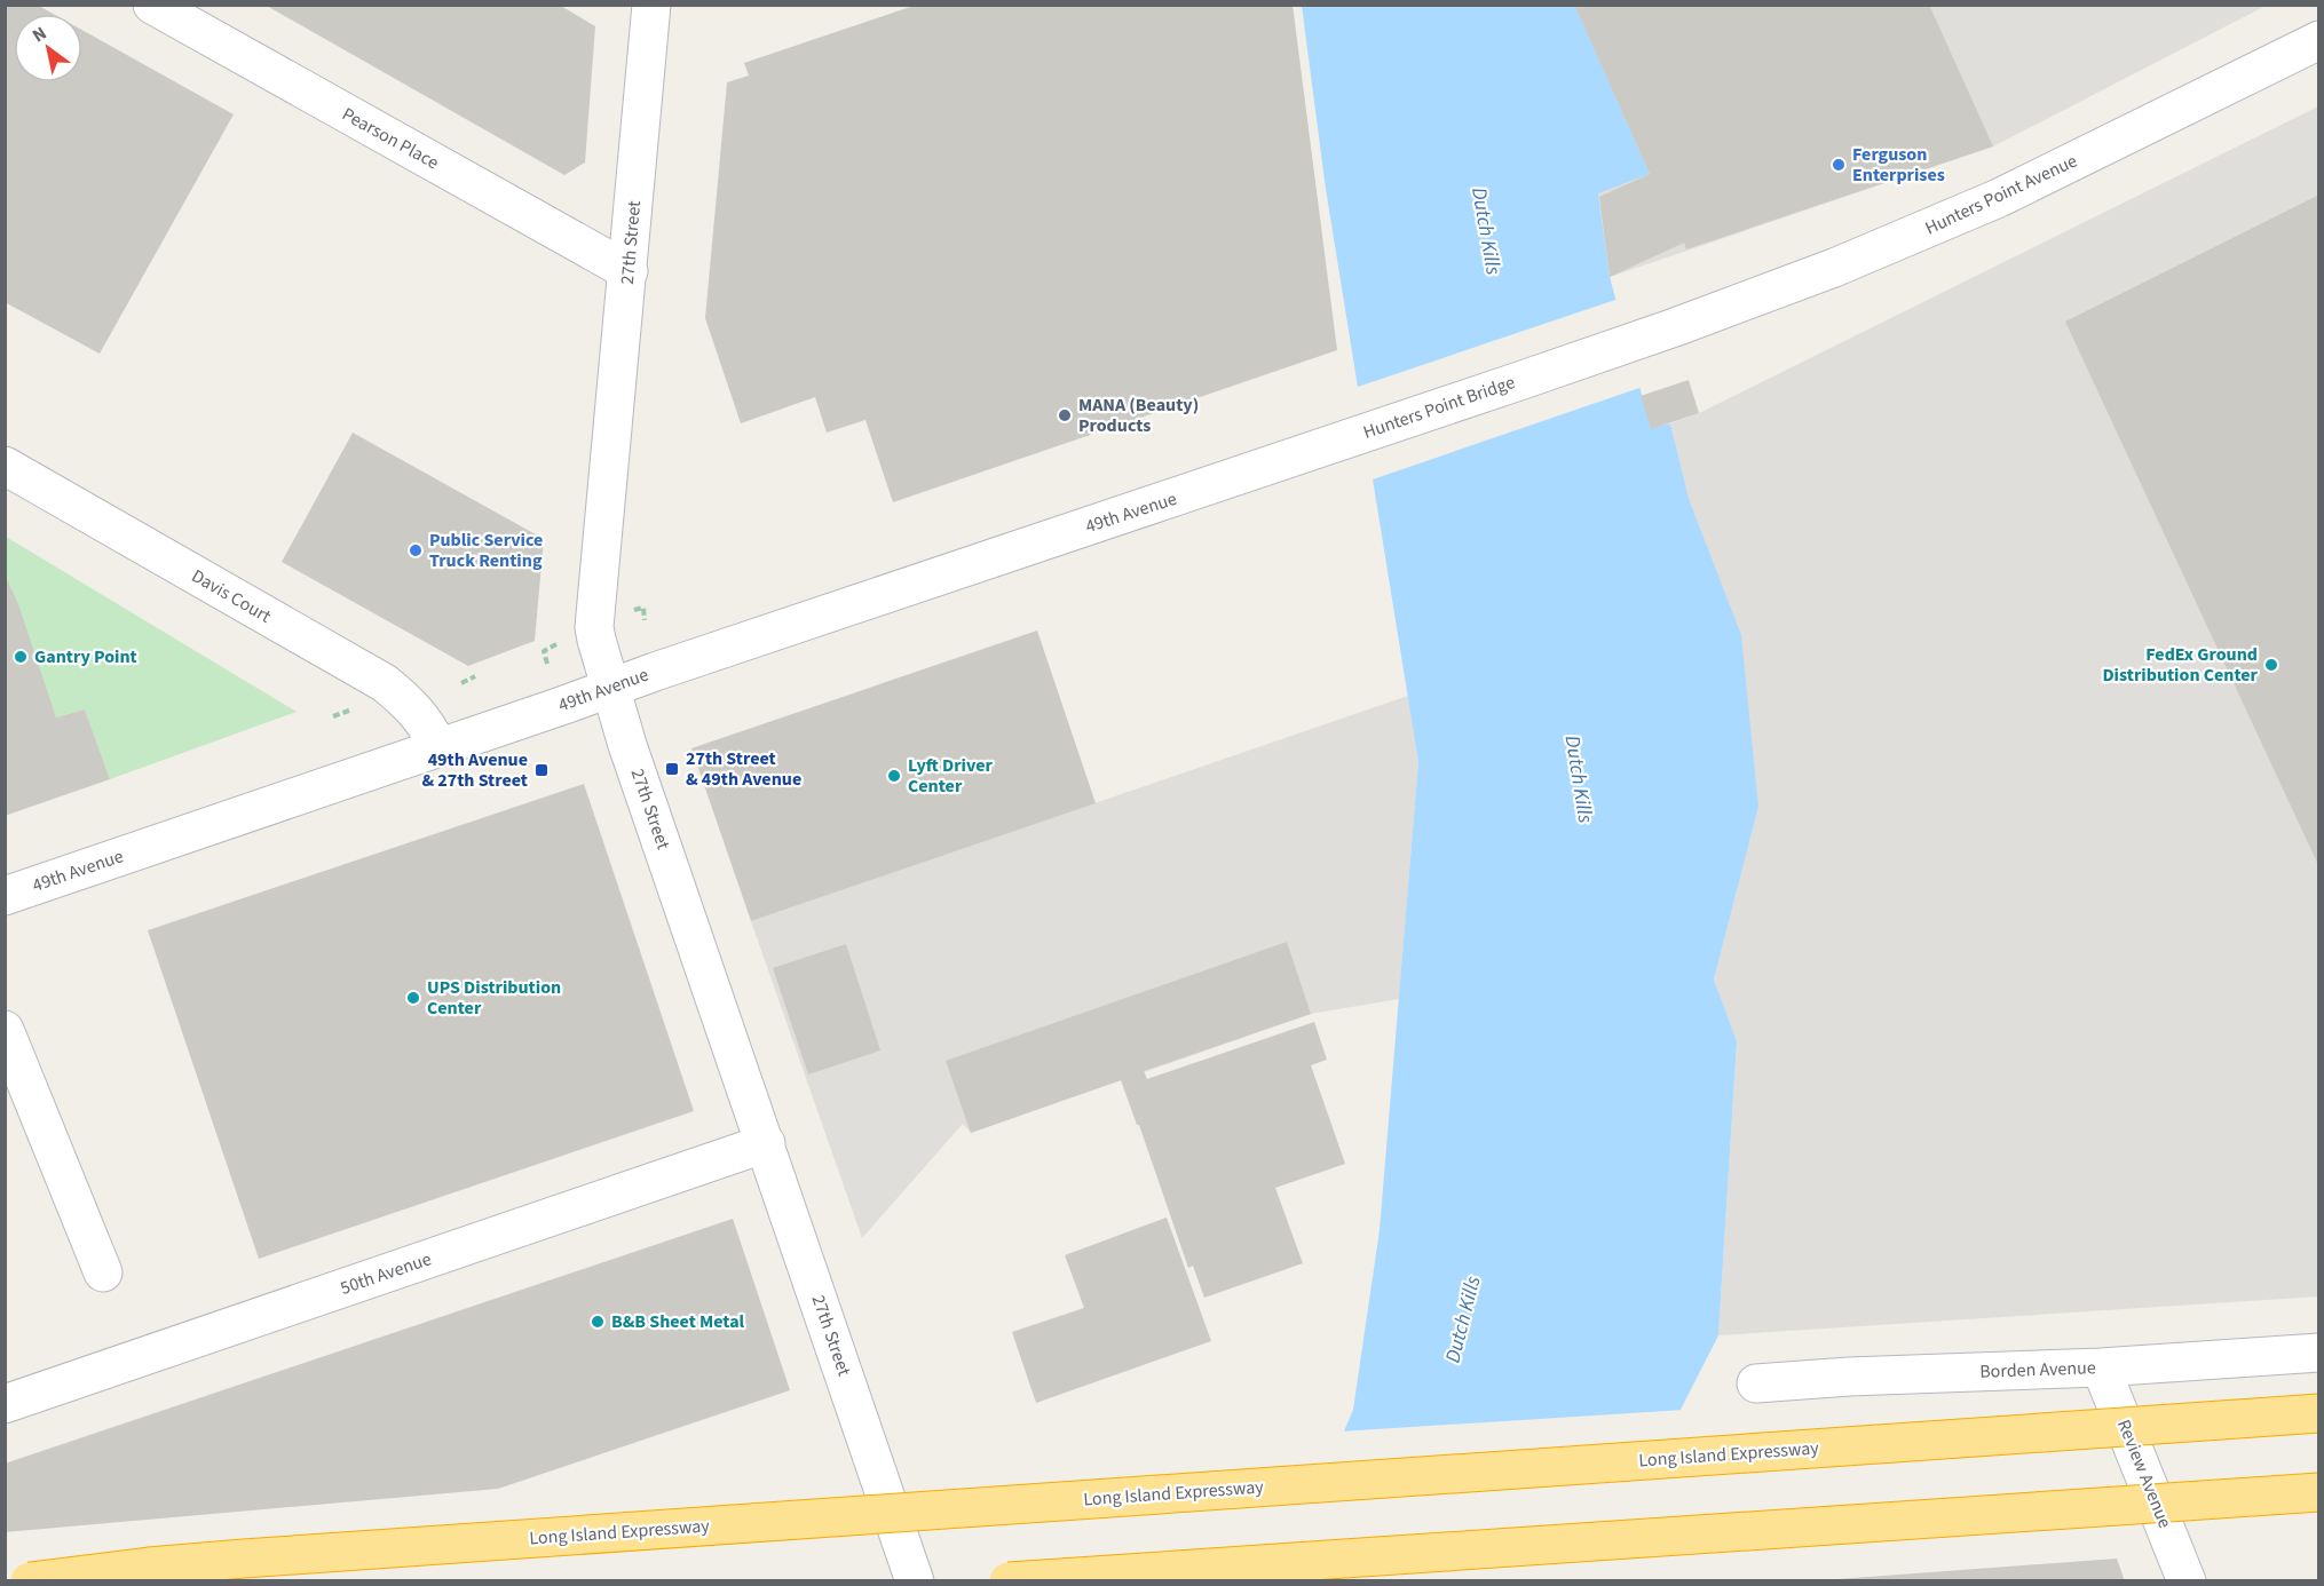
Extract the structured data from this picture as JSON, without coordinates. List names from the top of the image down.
{
  "streets": {
    "highway": ["Long Island Expressway"],
    "street": [
      "Pearson Place",
      "Hunters Point Avenue",
      "27th Street",
      "Hunters Point Bridge",
      "49th Avenue",
      "Davis Court",
      "50th Avenue",
      "Borden Avenue",
      "Review Avenue"
    ]
  },
  "crossings": [
    ["Pearson Place", "27th Street"],
    ["Hunters Point Avenue", "Hunters Point Bridge"],
    ["27th Street", "49th Avenue"],
    ["27th Street", "50th Avenue"],
    ["Hunters Point Bridge", "49th Avenue"],
    ["49th Avenue", "Davis Court"],
    ["Borden Avenue", "Review Avenue"]
  ],
  "water": ["Dutch Kills"],
  "places": {
    "other": [
      "Ferguson Enterprises",
      "MANA (Beauty) Products",
      "Public Service Truck Renting",
      "Gantry Point",
      "FedEx Ground Distribution Center",
      "Lyft Driver Center",
      "UPS Distribution Center",
      "B&B Sheet Metal"
    ],
    "transit": ["27th Street & 49th Avenue", "49th Avenue & 27th Street"]
  },
  "north": "top left"
}
